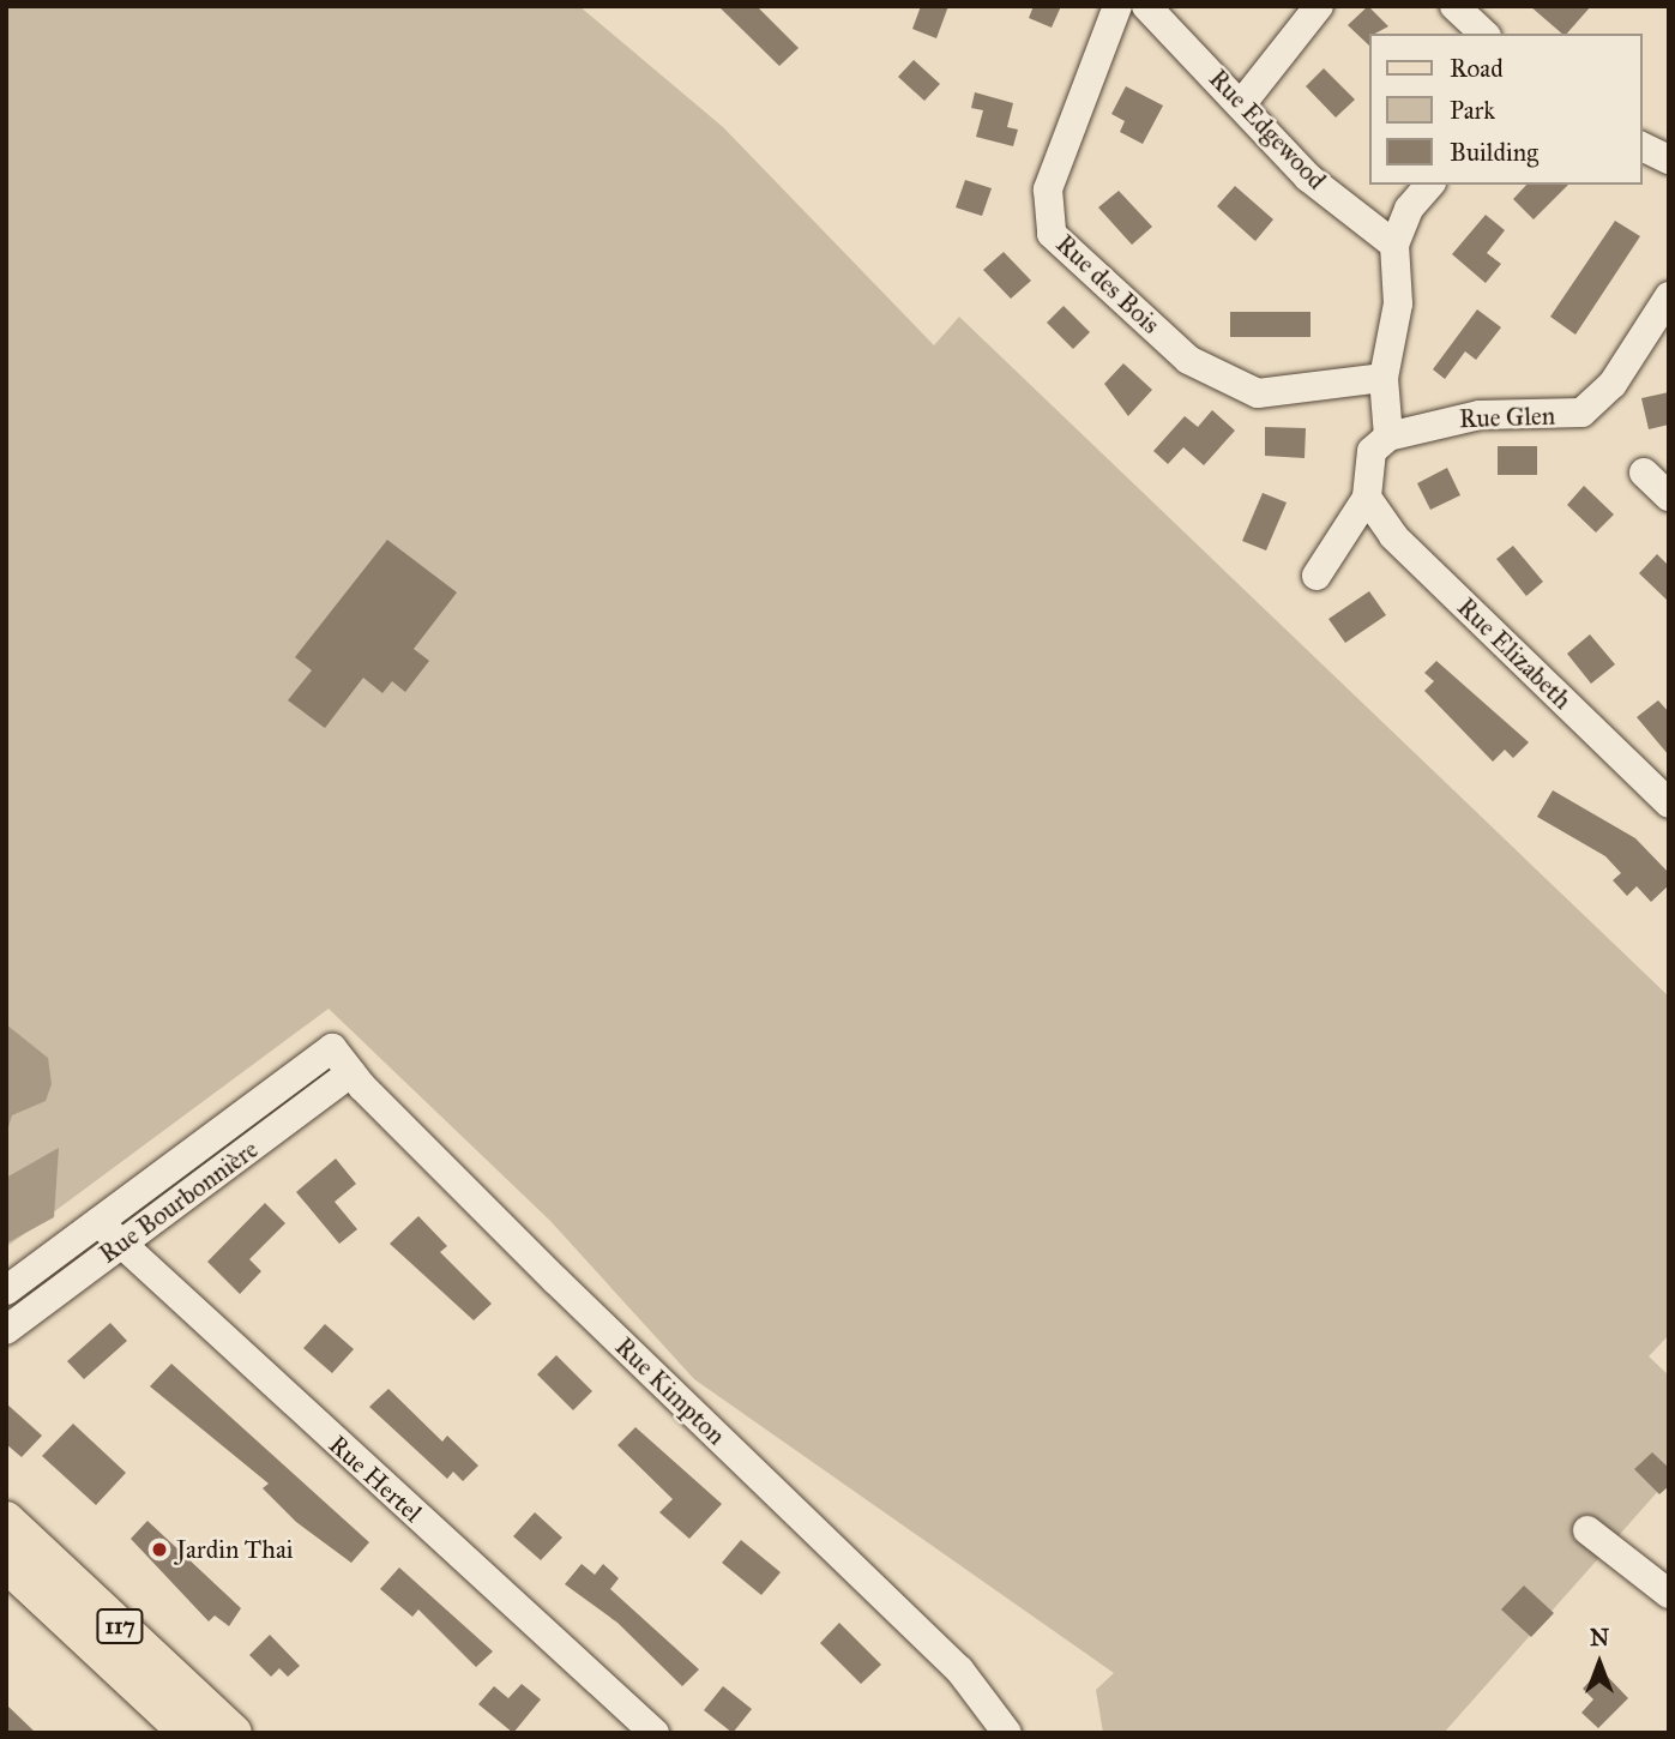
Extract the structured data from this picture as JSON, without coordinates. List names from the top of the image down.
{
  "streets": {
    "main road": ["117"],
    "street": [
      "Rue Edgewood",
      "Rue des Bois",
      "Rue Glen",
      "Rue Elizabeth",
      "Rue Bourbonnière",
      "Rue Kimpton",
      "Rue Hertel"
    ]
  },
  "crossings": [
    ["Rue Bourbonnière", "Rue Kimpton"],
    ["Rue Bourbonnière", "Rue Hertel"]
  ],
  "places": ["Jardin Thai"],
  "legend": ["Road", "Park", "Building"],
  "north": "top"
}
